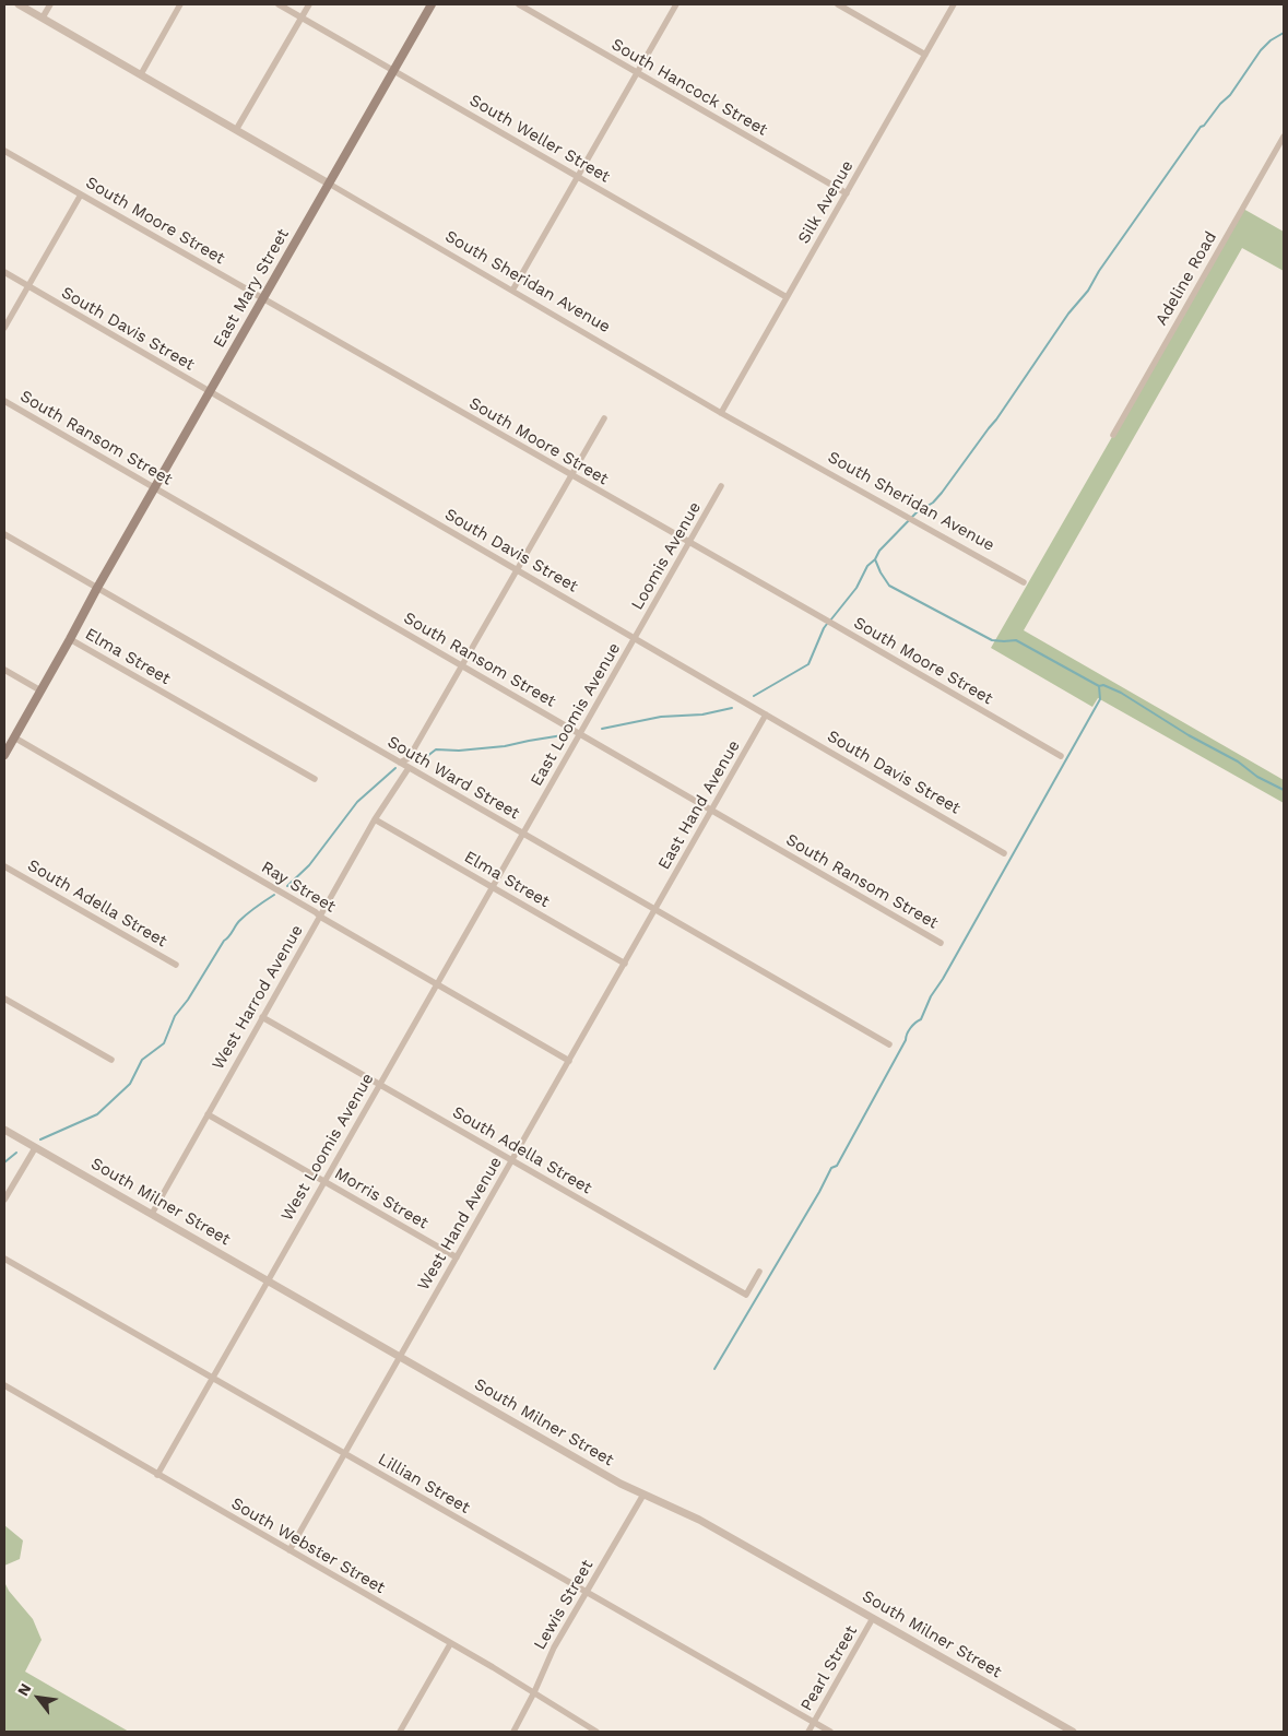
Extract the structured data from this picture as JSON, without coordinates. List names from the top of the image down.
{
  "streets": {
    "main road": ["East Mary Street"],
    "street": [
      "South Hancock Street",
      "South Weller Street",
      "Silk Avenue",
      "South Moore Street",
      "Adeline Road",
      "South Sheridan Avenue",
      "South Davis Street",
      "South Ransom Street",
      "Loomis Avenue",
      "Elma Street",
      "East Loomis Avenue",
      "South Ward Street",
      "East Hand Avenue",
      "Ray Street",
      "South Adella Street",
      "West Harrod Avenue",
      "West Loomis Avenue",
      "Morris Street",
      "South Milner Street",
      "West Hand Avenue",
      "Lillian Street",
      "South Webster Street",
      "Lewis Street",
      "Pearl Street"
    ]
  },
  "crossings": [
    ["South Hancock Street", "Silk Avenue"],
    ["South Weller Street", "Silk Avenue"],
    ["South Weller Street", "East Mary Street"],
    ["Silk Avenue", "South Sheridan Avenue"],
    ["South Moore Street", "East Mary Street"],
    ["South Moore Street", "Loomis Avenue"],
    ["South Sheridan Avenue", "East Mary Street"],
    ["East Mary Street", "South Davis Street"],
    ["East Mary Street", "South Ransom Street"],
    ["East Mary Street", "Elma Street"],
    ["East Mary Street", "South Ward Street"],
    ["East Mary Street", "Ray Street"],
    ["South Davis Street", "Loomis Avenue"],
    ["South Davis Street", "East Loomis Avenue"],
    ["South Davis Street", "East Hand Avenue"],
    ["South Ransom Street", "East Loomis Avenue"],
    ["South Ransom Street", "East Hand Avenue"],
    ["Loomis Avenue", "East Loomis Avenue"],
    ["Elma Street", "West Harrod Avenue"],
    ["Elma Street", "West Loomis Avenue"],
    ["Elma Street", "West Hand Avenue"],
    ["East Loomis Avenue", "South Ward Street"],
    ["East Loomis Avenue", "West Loomis Avenue"],
    ["South Ward Street", "East Hand Avenue"],
    ["South Ward Street", "West Harrod Avenue"],
    ["South Ward Street", "West Loomis Avenue"],
    ["South Ward Street", "West Hand Avenue"],
    ["East Hand Avenue", "West Hand Avenue"],
    ["Ray Street", "West Harrod Avenue"],
    ["Ray Street", "West Loomis Avenue"],
    ["Ray Street", "West Hand Avenue"],
    ["South Adella Street", "West Harrod Avenue"],
    ["South Adella Street", "West Loomis Avenue"],
    ["South Adella Street", "West Hand Avenue"],
    ["West Harrod Avenue", "Morris Street"],
    ["West Harrod Avenue", "South Milner Street"],
    ["West Loomis Avenue", "Morris Street"],
    ["West Loomis Avenue", "South Milner Street"],
    ["West Loomis Avenue", "Lillian Street"],
    ["West Loomis Avenue", "South Webster Street"],
    ["Morris Street", "West Hand Avenue"],
    ["South Milner Street", "West Hand Avenue"],
    ["South Milner Street", "Lewis Street"],
    ["South Milner Street", "Pearl Street"],
    ["West Hand Avenue", "Lillian Street"],
    ["West Hand Avenue", "South Webster Street"],
    ["Lillian Street", "Lewis Street"],
    ["Lillian Street", "Pearl Street"],
    ["South Webster Street", "Lewis Street"]
  ],
  "north": "top left"
}
